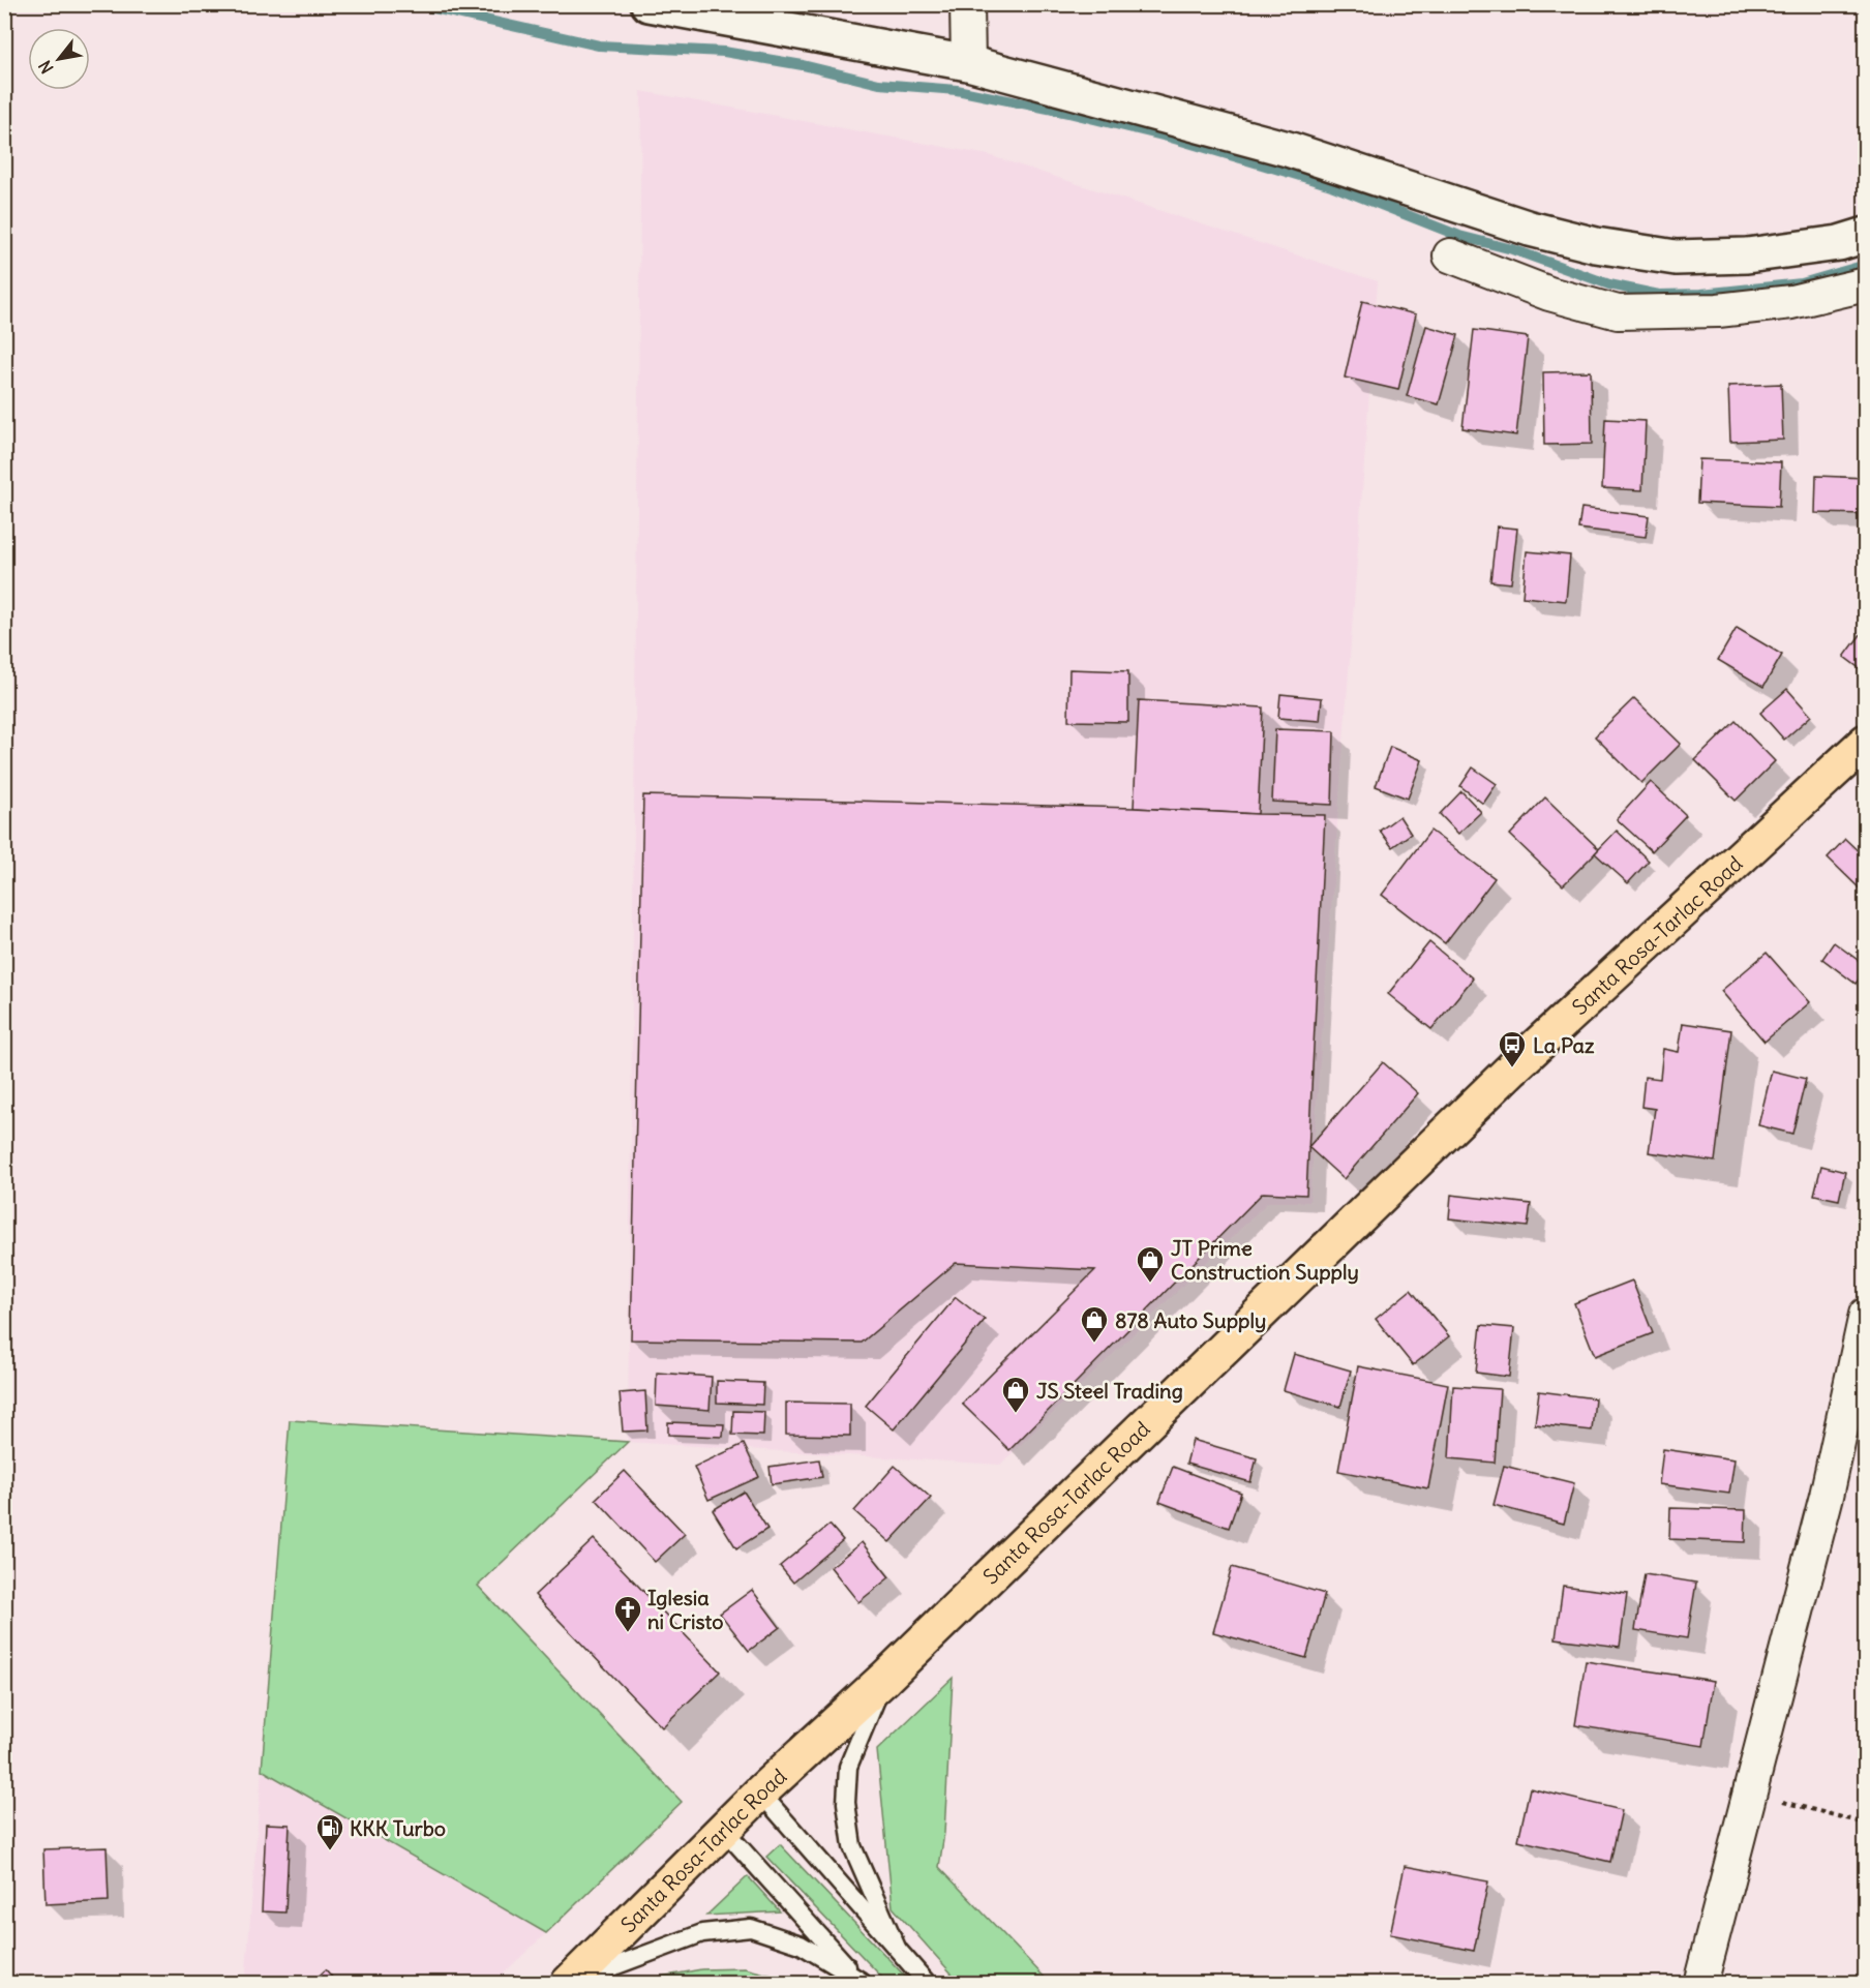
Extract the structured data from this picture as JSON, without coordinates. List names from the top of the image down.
{
  "streets": {
    "highway": ["Santa Rosa-Tarlac Road"]
  },
  "places": {
    "bus stop": ["La Paz"],
    "shop": ["JT Prime Construction Supply", "878 Auto Supply", "JS Steel Trading"],
    "church": ["Iglesia ni Cristo"],
    "fuel station": ["KKK Turbo"]
  },
  "north": "bottom left"
}
